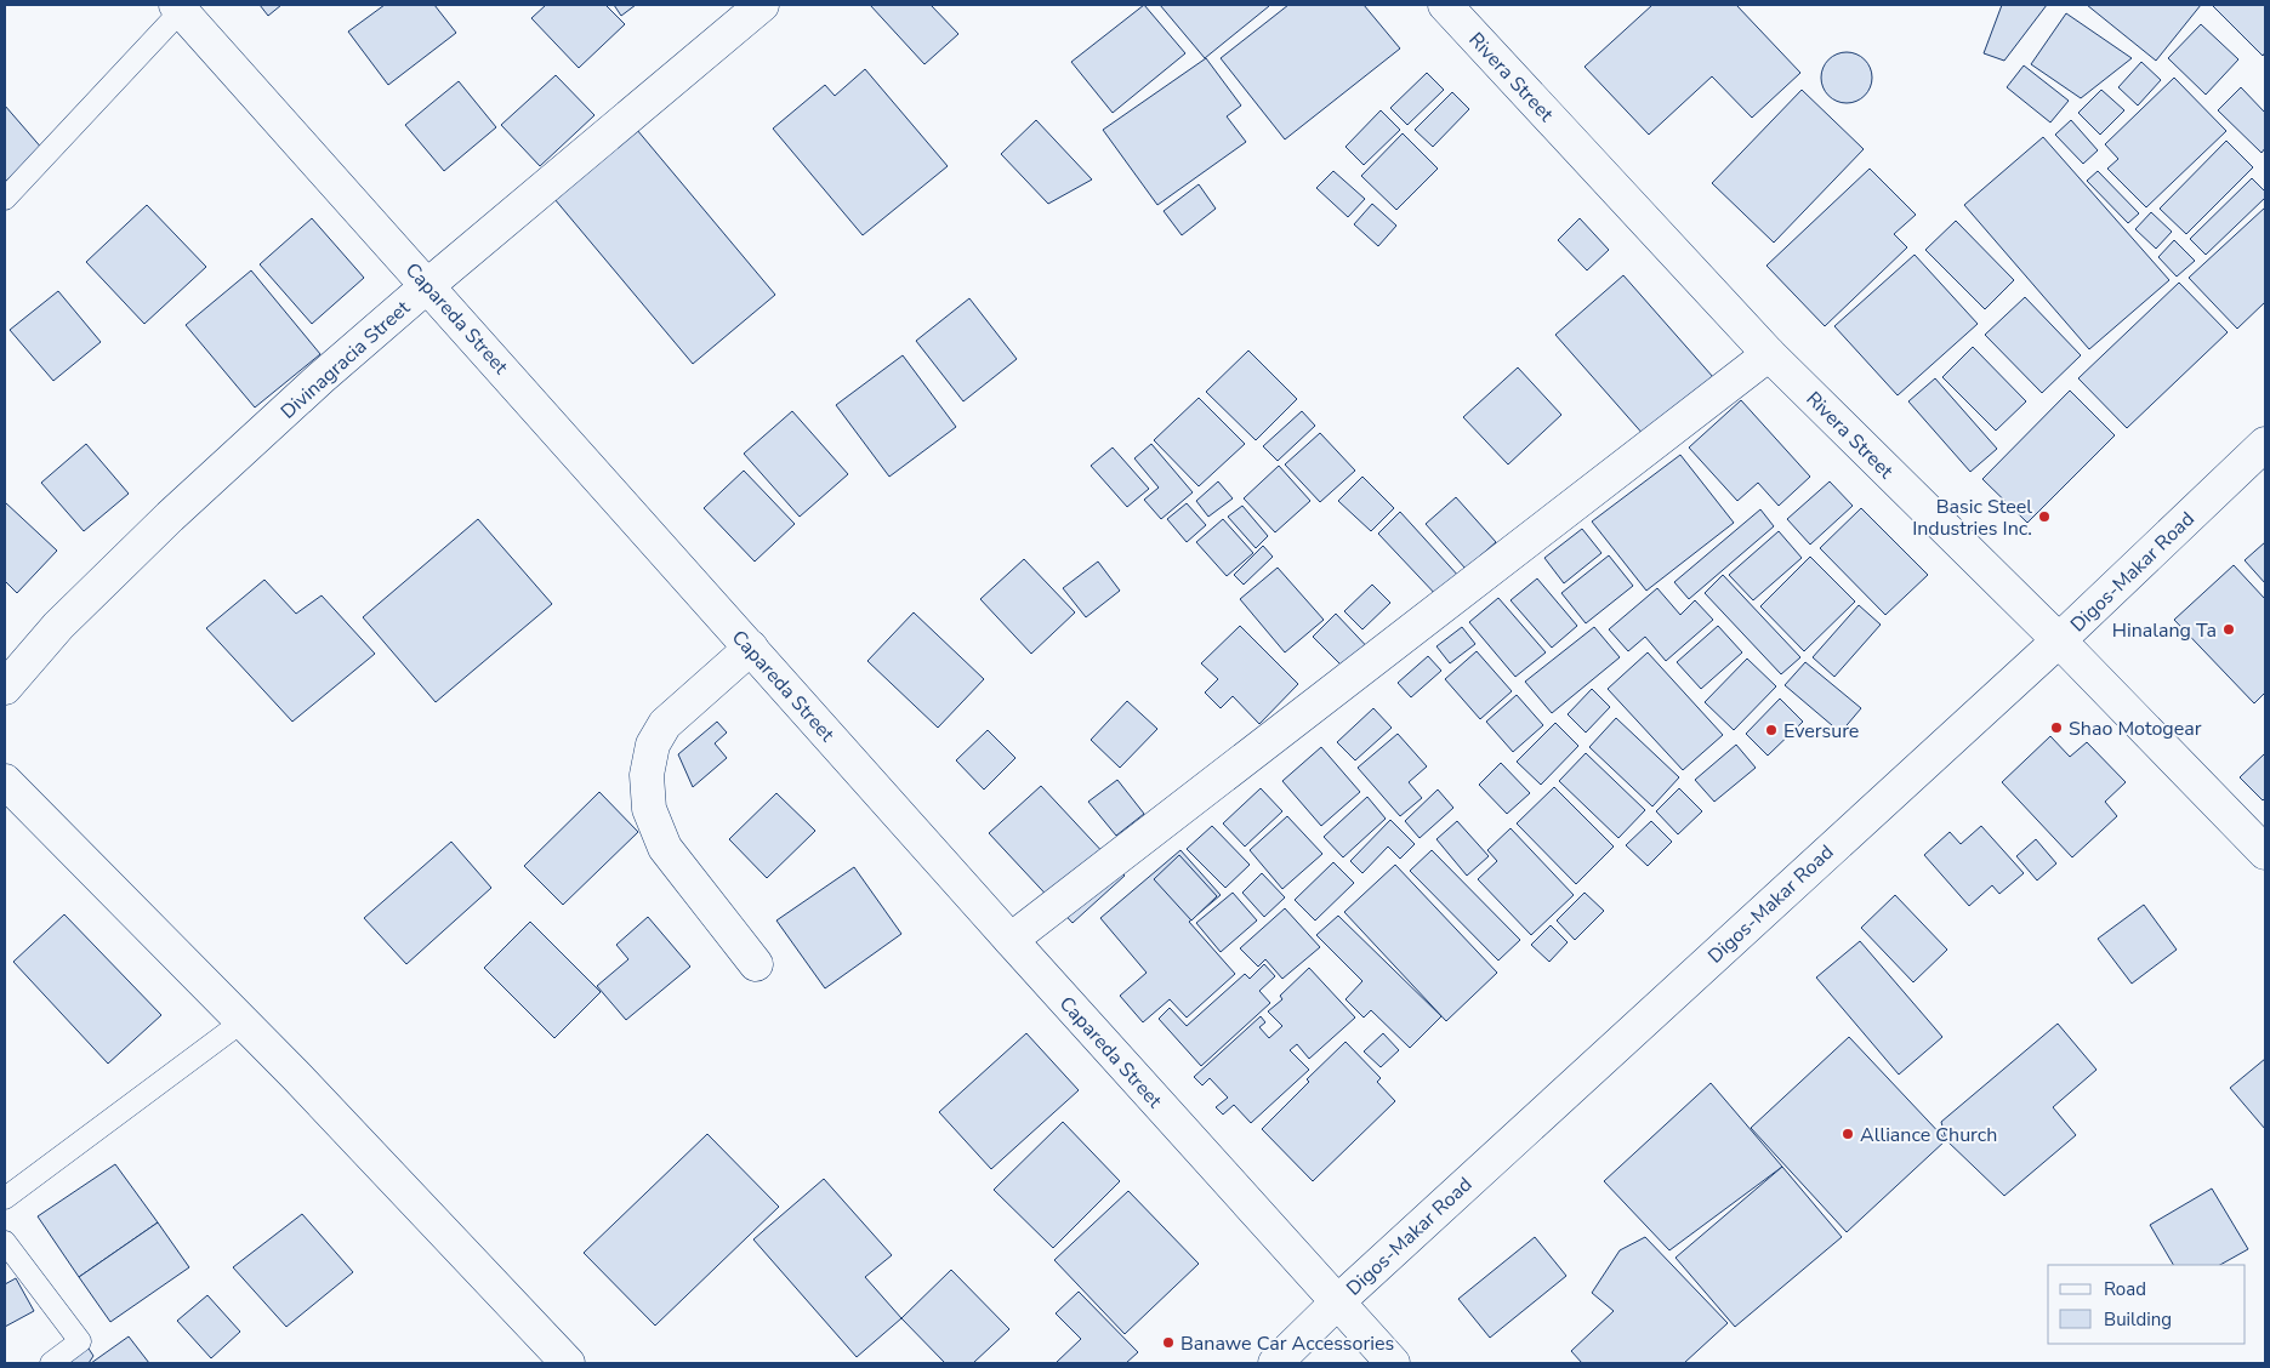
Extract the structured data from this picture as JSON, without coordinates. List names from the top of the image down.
{
  "streets": {
    "street": [
      "Rivera Street",
      "Capareda Street",
      "Divinagracia Street",
      "Digos-Makar Road"
    ]
  },
  "crossings": [
    ["Rivera Street", "Digos-Makar Road"],
    ["Capareda Street", "Divinagracia Street"],
    ["Capareda Street", "Digos-Makar Road"]
  ],
  "places": [
    "Basic Steel Industries Inc.",
    "Hinalang Ta",
    "Shao Motogear",
    "Eversure",
    "Alliance Church",
    "Banawe Car Accessories"
  ],
  "legend": ["Road", "Building"]
}
